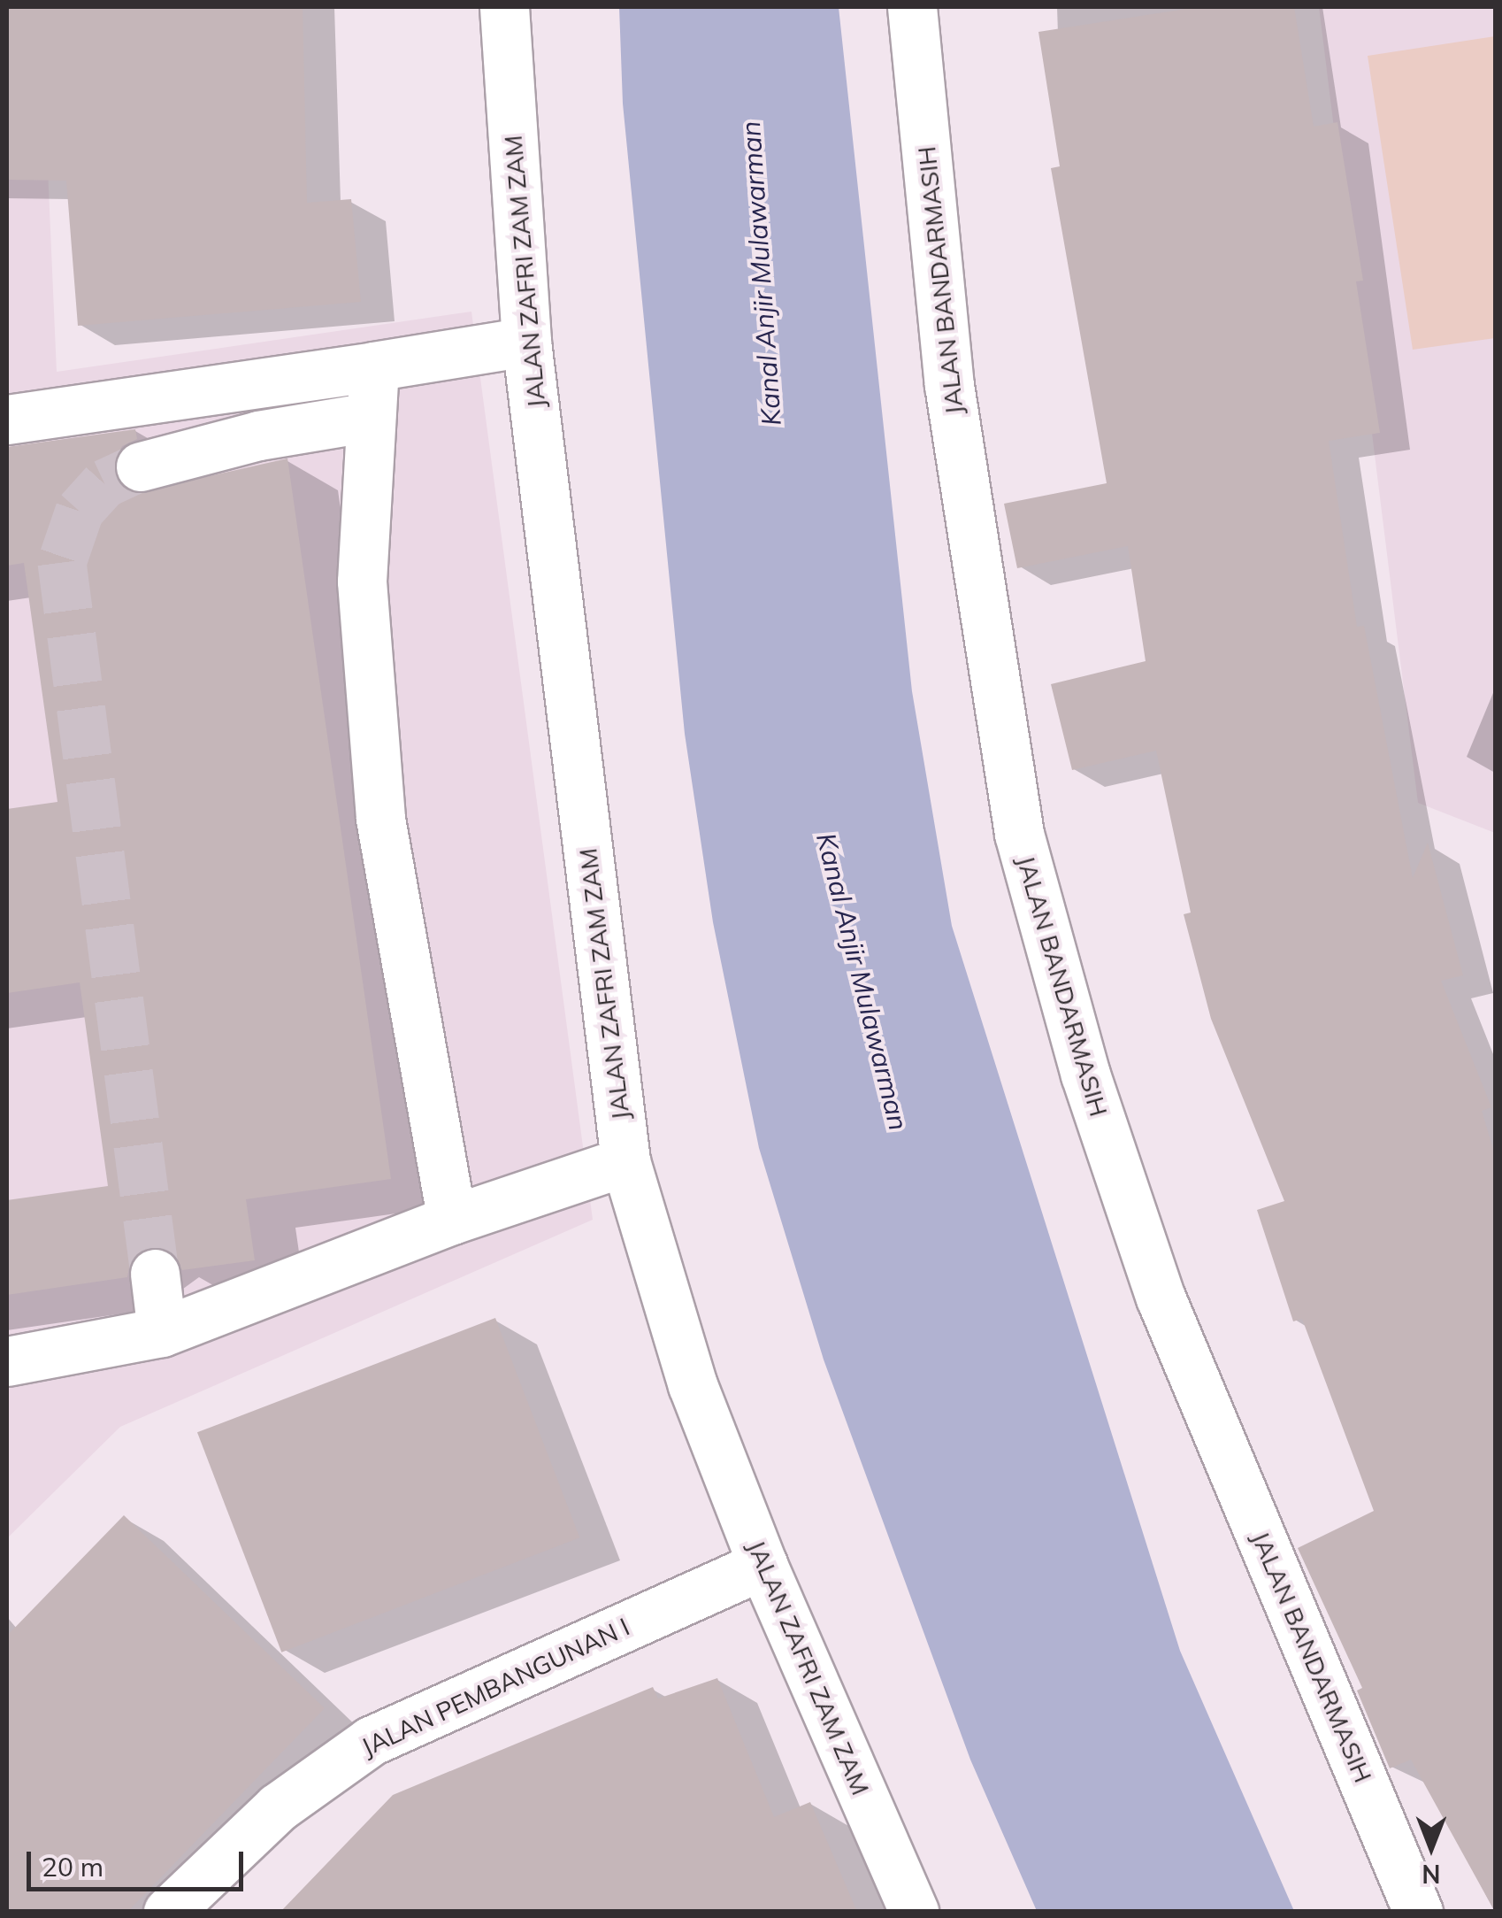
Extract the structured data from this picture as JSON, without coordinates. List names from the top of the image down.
{
  "streets": {
    "street": ["JALAN ZAFRI ZAM ZAM", "JALAN BANDARMASIH", "JALAN PEMBANGUNAN I"]
  },
  "crossings": [
    ["JALAN ZAFRI ZAM ZAM", "JALAN PEMBANGUNAN I"]
  ],
  "water": ["Kanal Anjir Mulawarman"],
  "scale_bar": "20 m",
  "north": "bottom"
}
